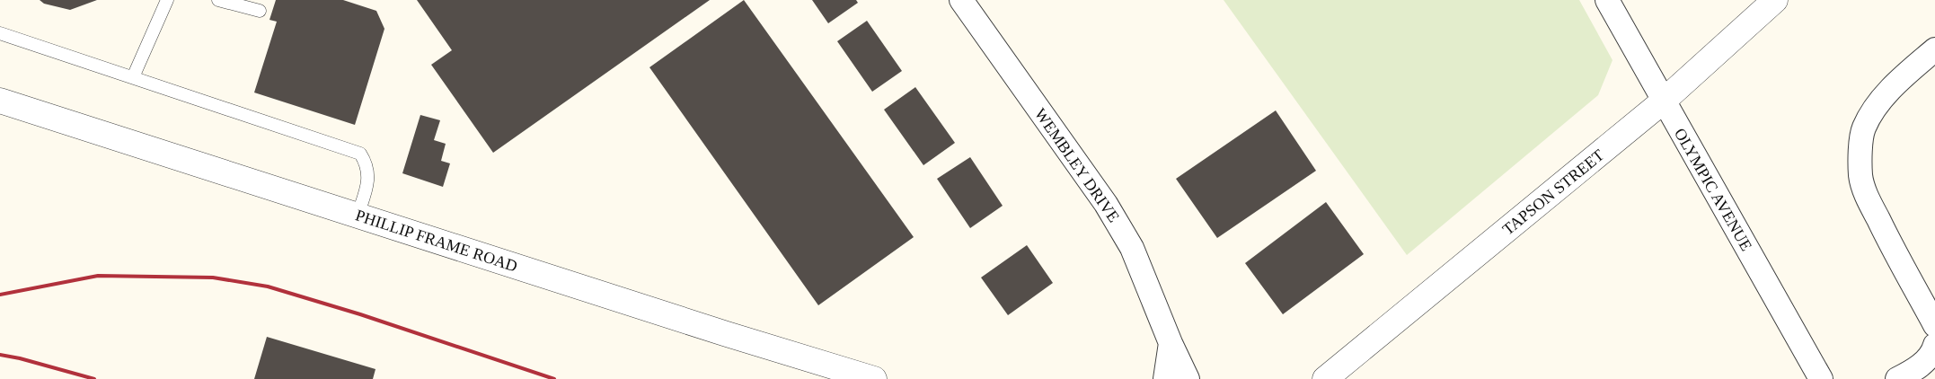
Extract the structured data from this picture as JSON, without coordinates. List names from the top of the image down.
{
  "streets": {
    "street": [
      "WEMBLEY DRIVE",
      "OLYMPIC AVENUE",
      "TAPSON STREET",
      "PHILLIP FRAME ROAD"
    ]
  },
  "crossings": [
    ["OLYMPIC AVENUE", "TAPSON STREET"]
  ]
}
